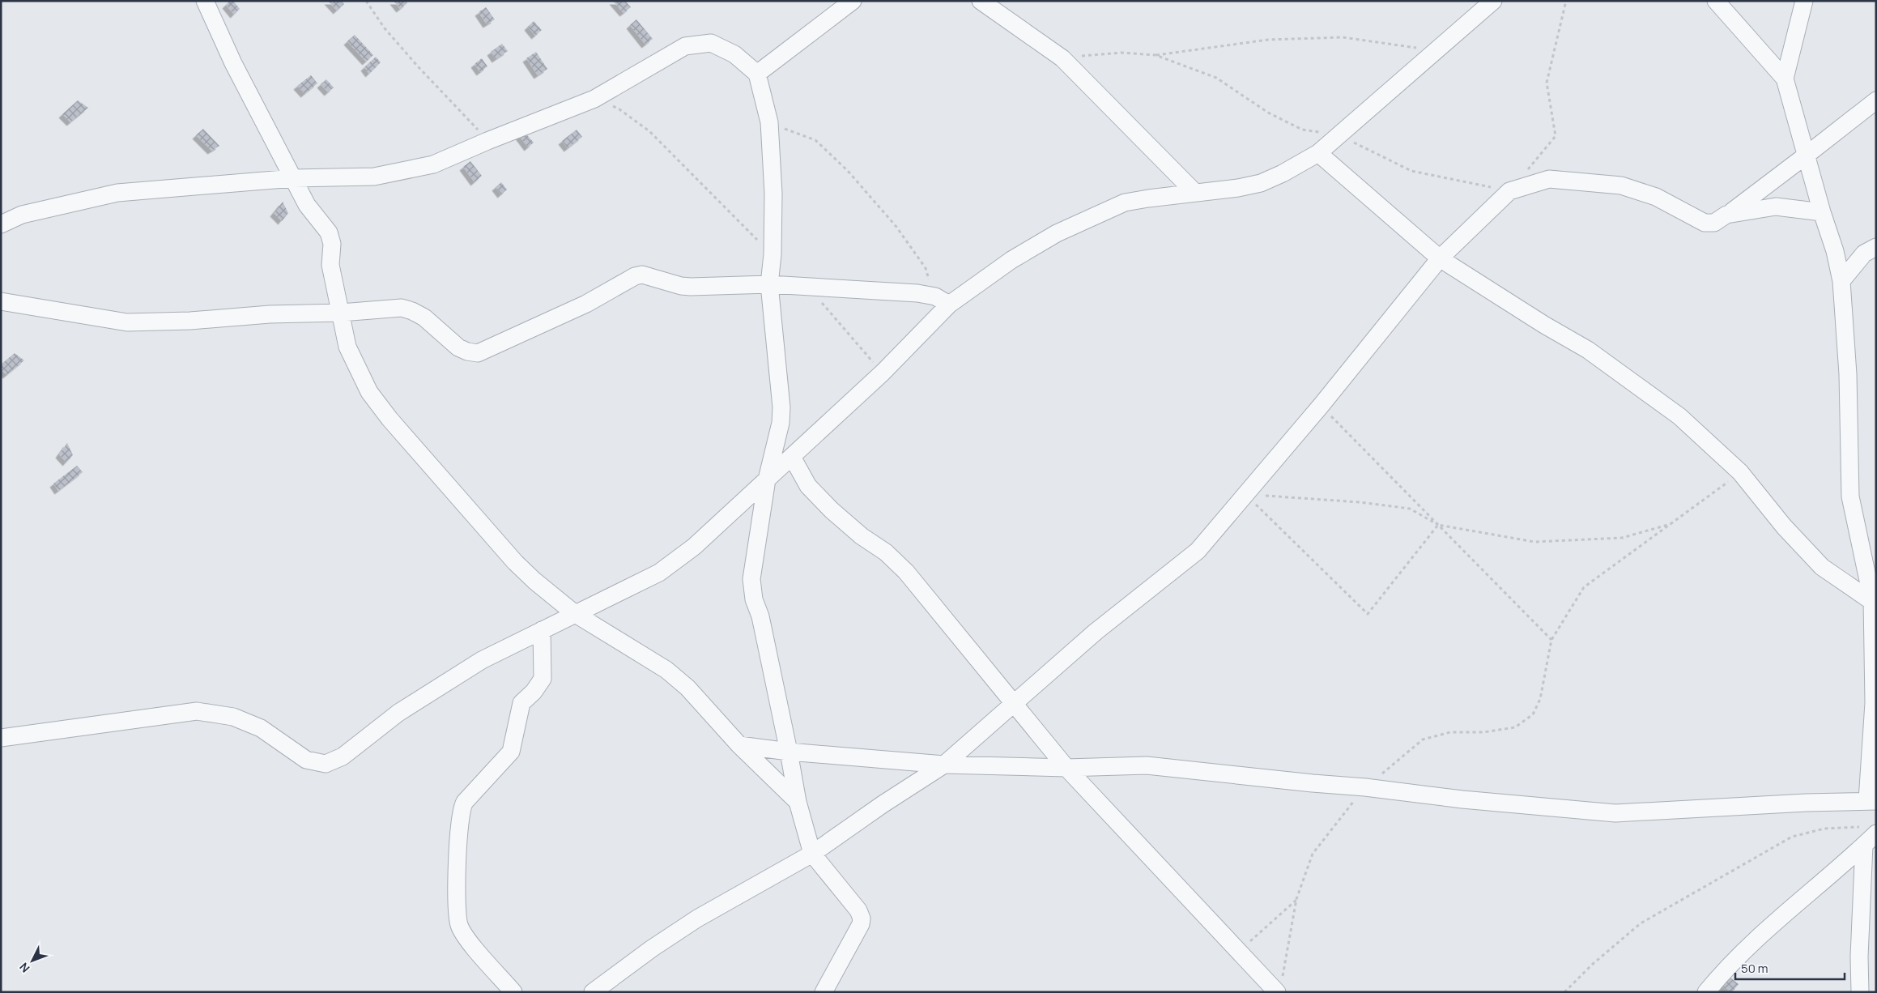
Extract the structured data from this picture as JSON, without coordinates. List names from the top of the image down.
{
  "scale_bar": "50 m",
  "north": "bottom left"
}
